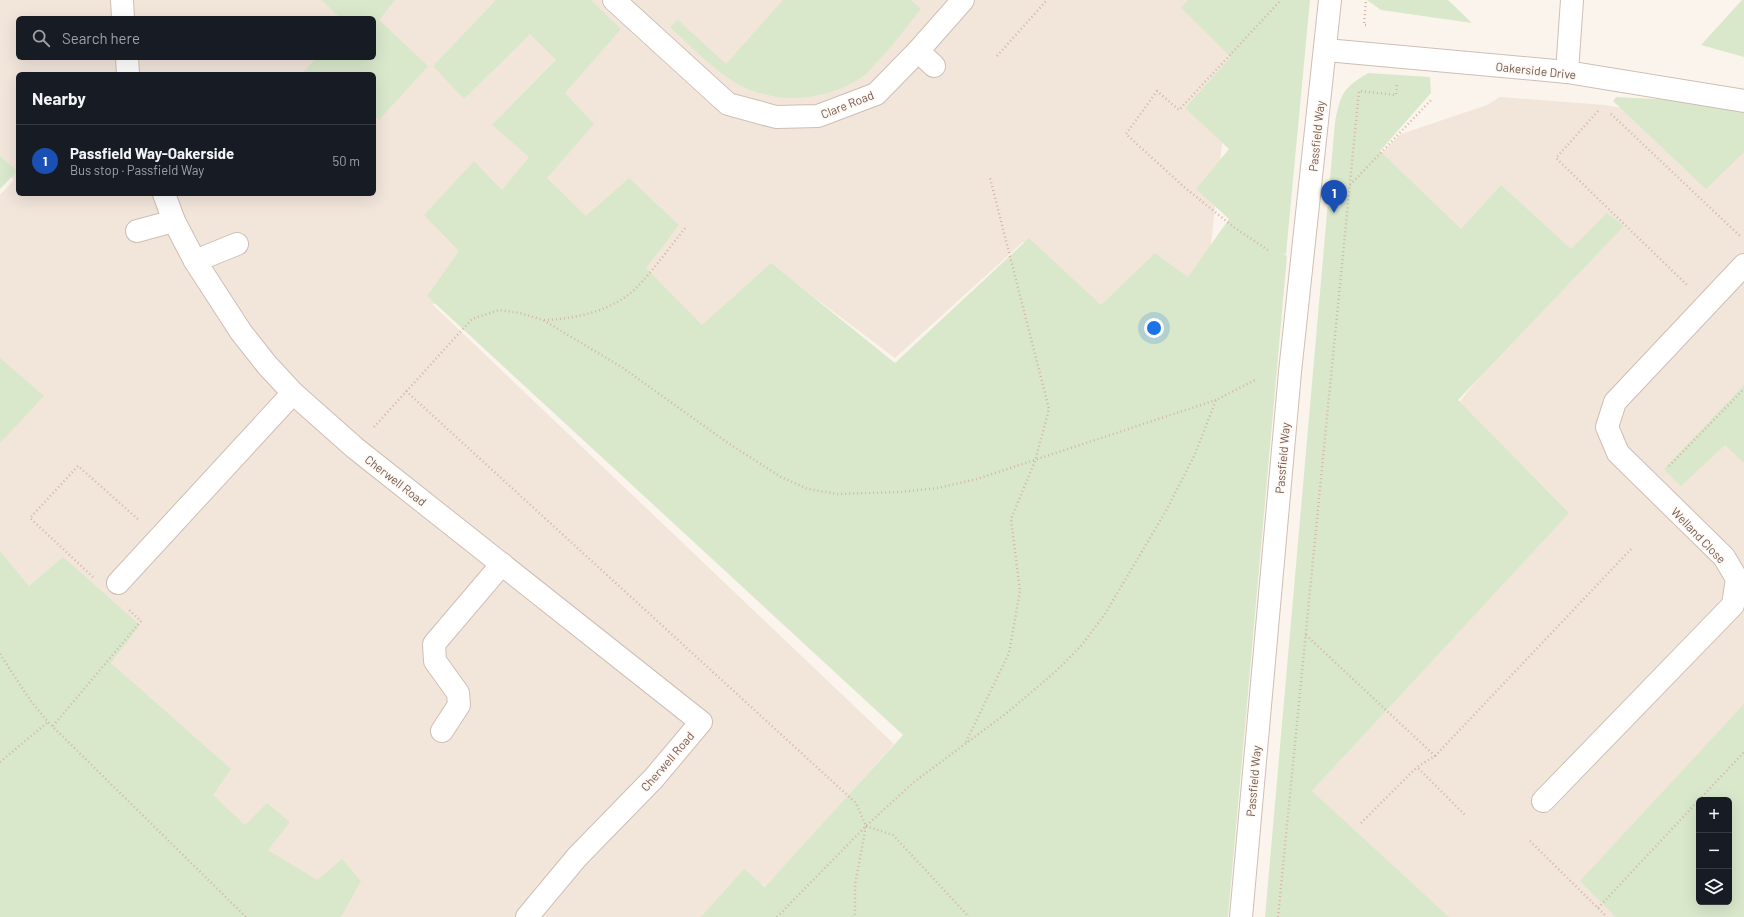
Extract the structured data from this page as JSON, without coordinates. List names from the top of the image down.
{
  "streets": {
    "street": [
      "Oakerside Drive",
      "Clare Road",
      "Passfield Way",
      "Cherwell Road",
      "Welland Close"
    ]
  },
  "crossings": [
    ["Oakerside Drive", "Passfield Way"]
  ],
  "page": {
    "search": "Search here",
    "heading": "Nearby",
    "list": [
      {
        "mark": "1",
        "name": "Passfield Way-Oakerside",
        "note": "Bus stop · Passfield Way",
        "value": "50 m"
      }
    ],
    "pins": "1",
    "map_buttons": ["+", "−"]
  }
}
